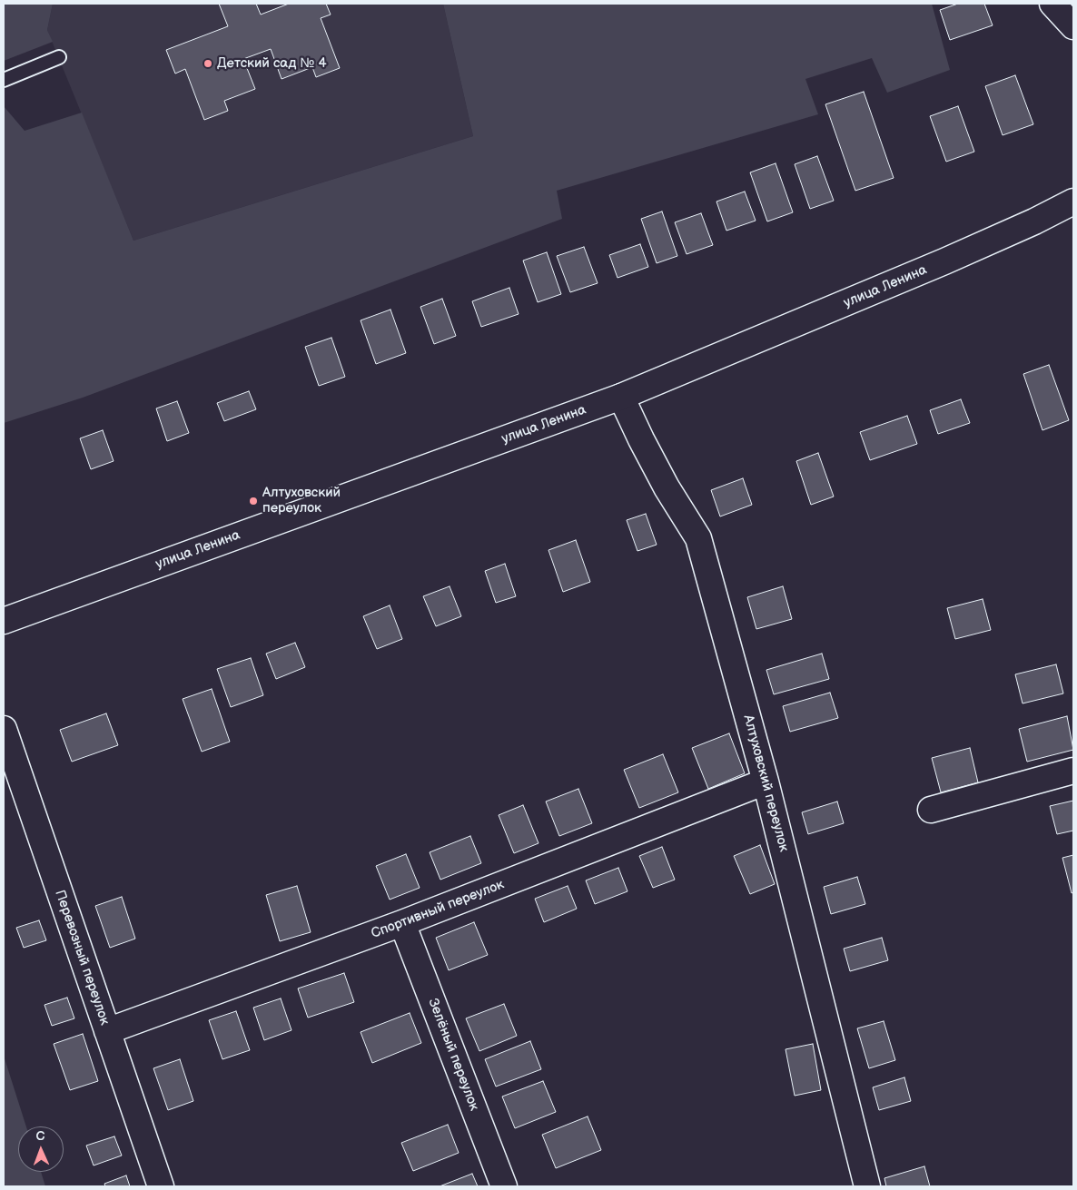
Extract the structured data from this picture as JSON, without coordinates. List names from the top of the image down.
{
  "streets": {
    "street": [
      "улица Ленина",
      "Алтуховский переулок",
      "Спортивный переулок",
      "Перевозный переулок",
      "Зелёный переулок"
    ]
  },
  "crossings": [
    ["улица Ленина", "Алтуховский переулок"],
    ["Алтуховский переулок", "Спортивный переулок"],
    ["Спортивный переулок", "Перевозный переулок"],
    ["Спортивный переулок", "Зелёный переулок"]
  ],
  "places": ["Детский сад № 4", "Алтуховский переулок"],
  "north": "top"
}
